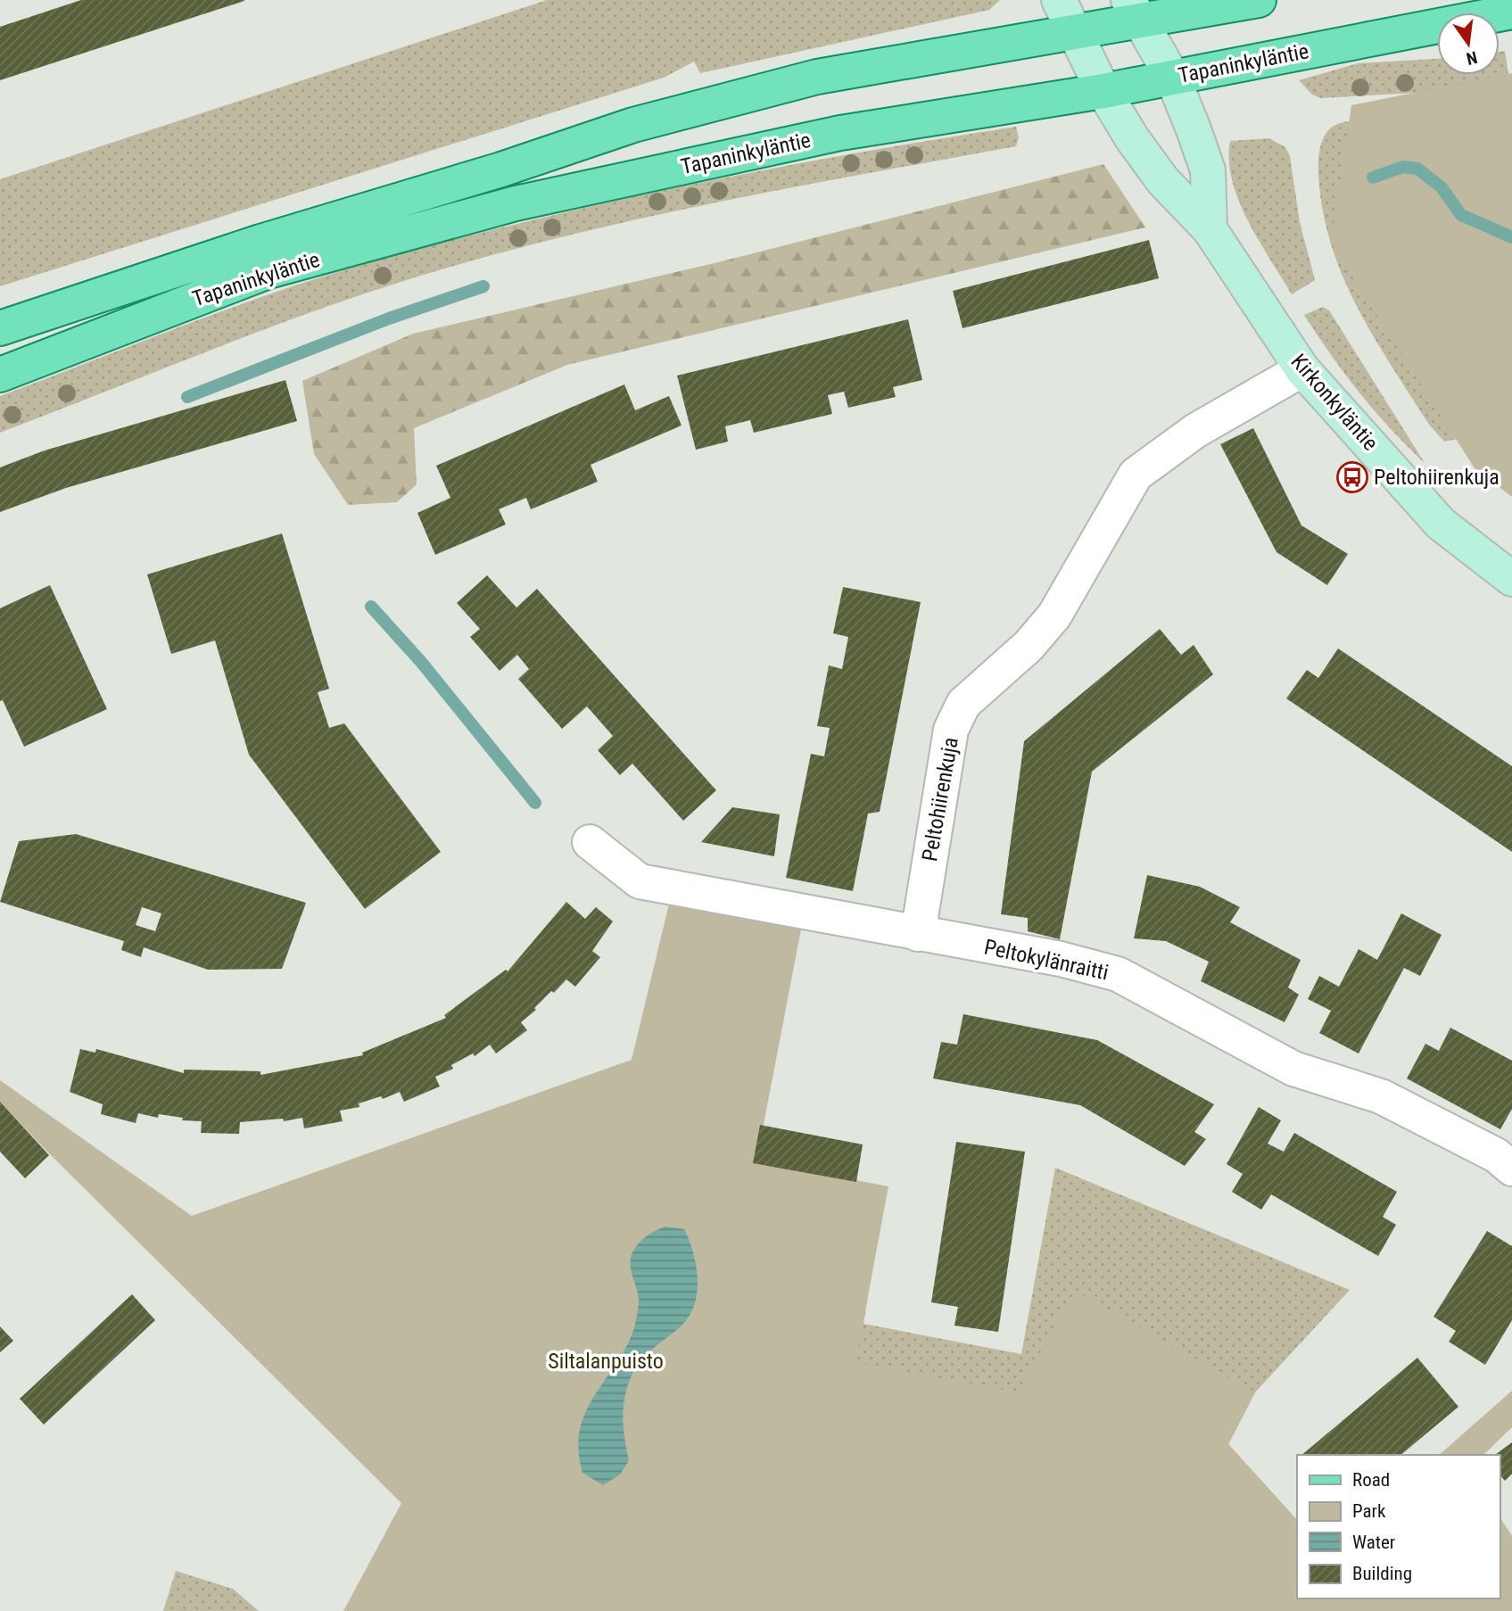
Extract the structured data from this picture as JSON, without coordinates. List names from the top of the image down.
{
  "streets": {
    "main road": ["Tapaninkyläntie"],
    "street": ["Kirkonkyläntie", "Peltohiirenkuja", "Peltokylänraitti"]
  },
  "crossings": [
    ["Tapaninkyläntie", "Kirkonkyläntie"],
    ["Kirkonkyläntie", "Peltohiirenkuja"],
    ["Peltohiirenkuja", "Peltokylänraitti"]
  ],
  "parks": ["Siltalanpuisto"],
  "places": {
    "bus stop": ["Peltohiirenkuja"]
  },
  "legend": [
    "Road",
    "Park",
    "Water",
    "Building"
  ],
  "north": "bottom"
}
